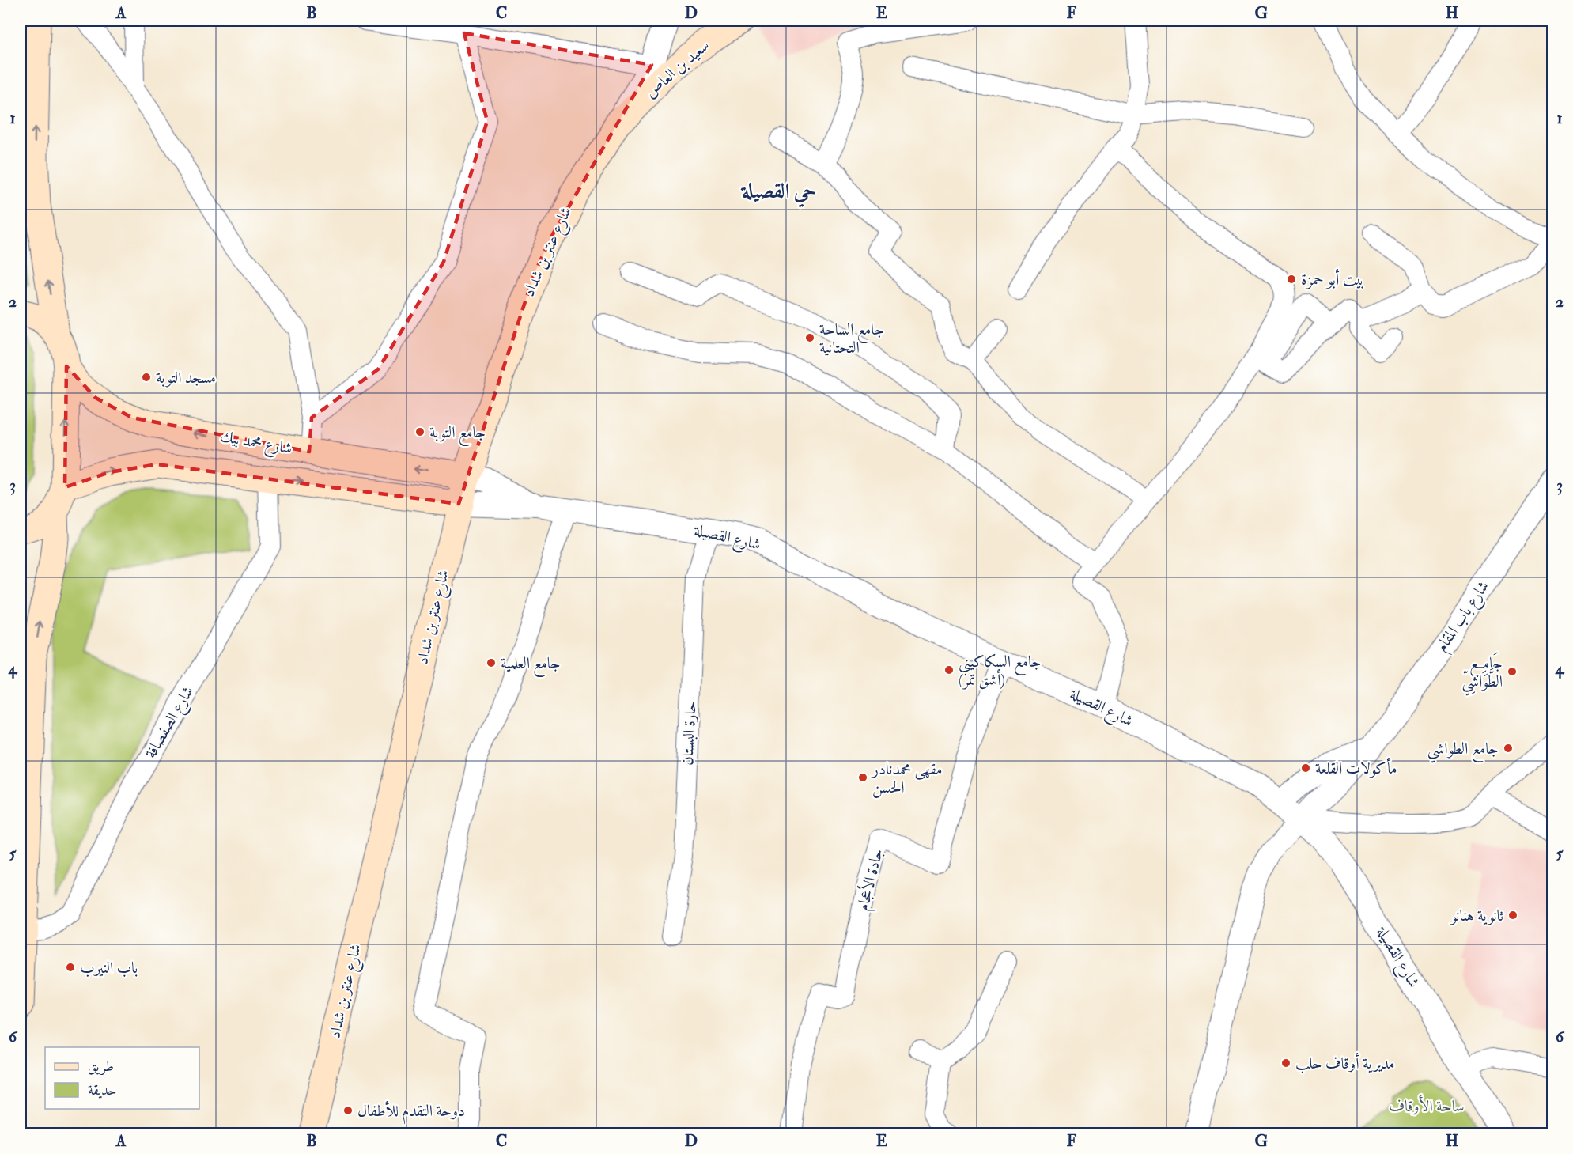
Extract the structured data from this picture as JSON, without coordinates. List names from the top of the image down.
{
  "streets": {
    "main road": ["سعيد بن العاص", "شارع عنتر بن شداد", "شارع محمد بيك"],
    "street": [
      "شارع القصيلة",
      "شارع باب المقام",
      "شارع الصفصافة",
      "حارة البستان",
      "جادة الأعجام"
    ]
  },
  "crossings": [
    ["سعيد بن العاص", "شارع عنتر بن شداد"],
    ["شارع عنتر بن شداد", "شارع محمد بيك"],
    ["شارع عنتر بن شداد", "شارع القصيلة"],
    ["شارع محمد بيك", "شارع القصيلة"],
    ["شارع محمد بيك", "شارع الصفصافة"],
    ["شارع القصيلة", "شارع باب المقام"],
    ["شارع القصيلة", "حارة البستان"],
    ["شارع القصيلة", "جادة الأعجام"]
  ],
  "districts": ["حي القصيلة"],
  "parks": ["ساحة الأوقاف"],
  "places": [
    "بيت أبو حمزة",
    "جامع الساحة التحتانية",
    "مسجد التوبة",
    "جامع التوبة",
    "جامع العلمية",
    "جامع السكاكيني (أشق تمر)",
    "جَامِع الطَّوَاشِيّ",
    "جامع الطواشي",
    "مأكولات القلعة",
    "مقهى محمدنادر الحسن",
    "ثانوية هنانو",
    "باب النيرب",
    "مديرية أوقاف حلب",
    "دوحة التقدم للأطفال"
  ],
  "legend": ["طريق", "حديقة"],
  "grid": {
    "columns": [
      "A",
      "B",
      "C",
      "D",
      "E",
      "F",
      "G",
      "H"
    ],
    "rows": [
      "1",
      "2",
      "3",
      "4",
      "5",
      "6"
    ]
  }
}
